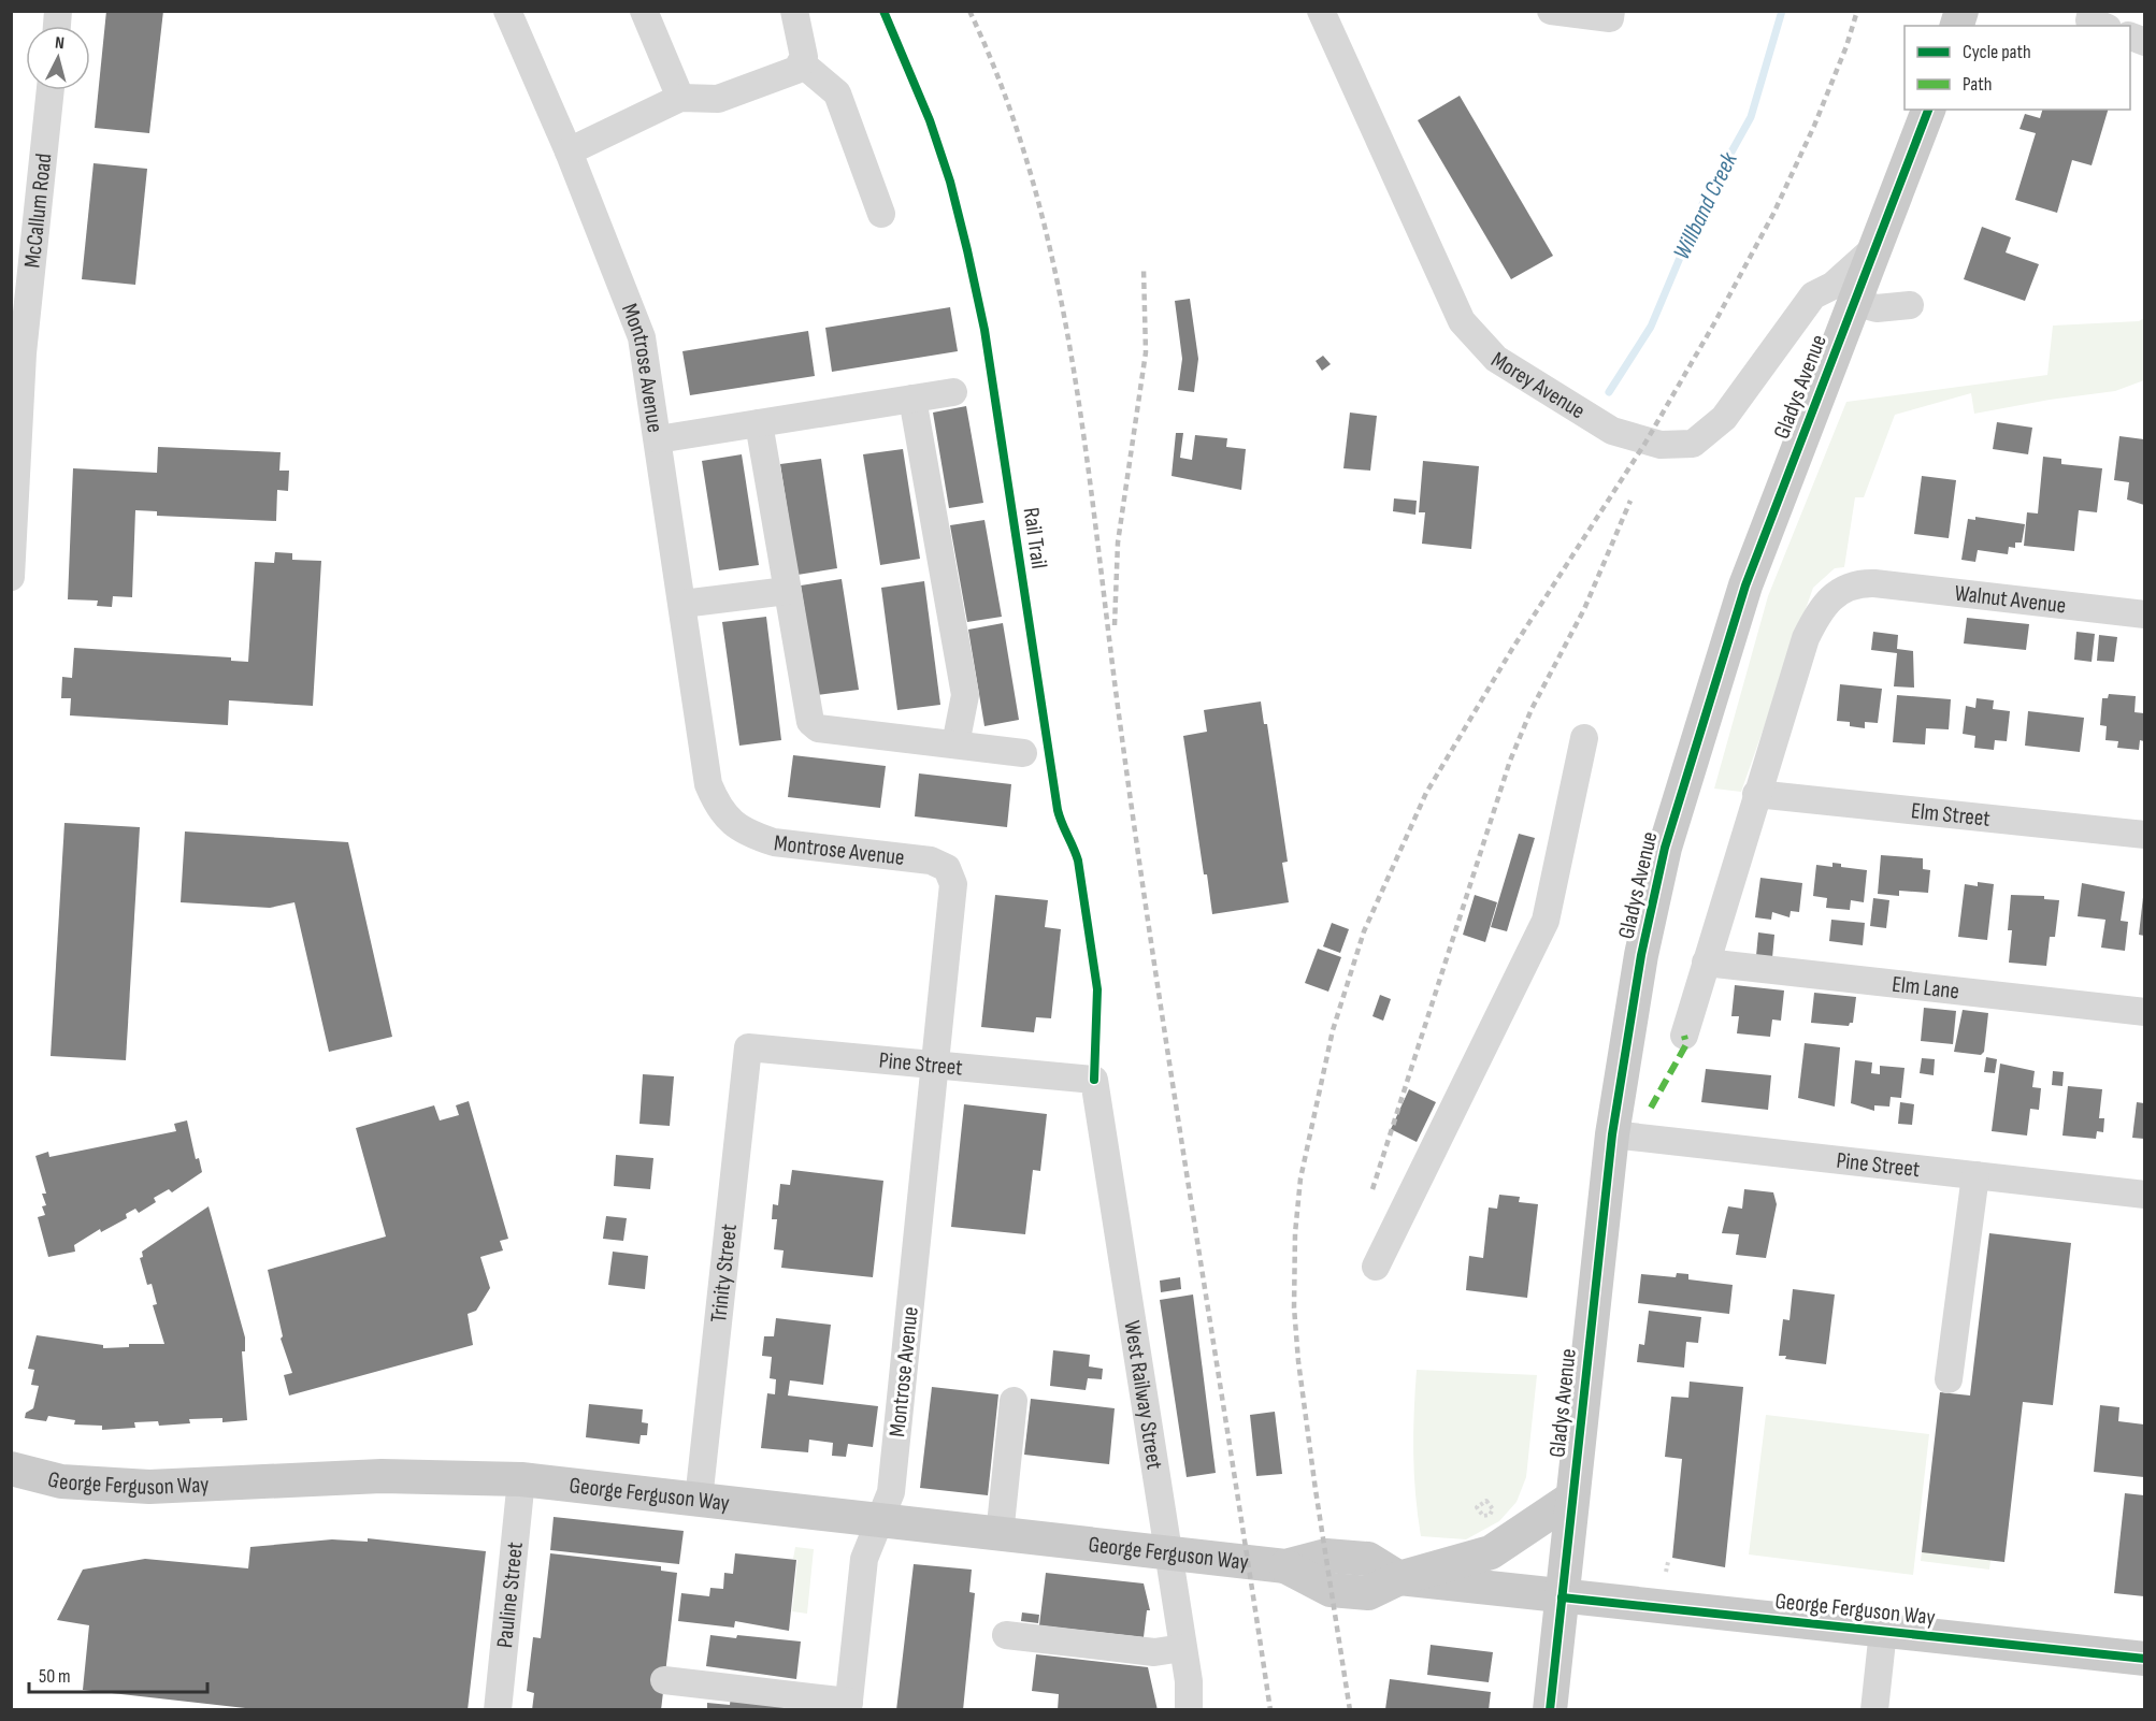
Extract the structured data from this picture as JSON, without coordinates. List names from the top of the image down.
{
  "streets": {
    "main road": ["Gladys Avenue", "George Ferguson Way"],
    "street": [
      "McCallum Road",
      "Montrose Avenue",
      "Morey Avenue",
      "Walnut Avenue",
      "Elm Street",
      "Elm Lane",
      "Pine Street",
      "Trinity Street",
      "West Railway Street",
      "Pauline Street"
    ],
    "cycle path": ["Rail Trail"]
  },
  "crossings": [
    ["Montrose Avenue", "Pine Street"],
    ["Montrose Avenue", "George Ferguson Way"],
    ["Morey Avenue", "Gladys Avenue"],
    ["Gladys Avenue", "Pine Street"],
    ["Gladys Avenue", "George Ferguson Way"],
    ["Walnut Avenue", "Elm Street"],
    ["Pine Street", "Trinity Street"],
    ["Pine Street", "West Railway Street"],
    ["Trinity Street", "George Ferguson Way"],
    ["West Railway Street", "George Ferguson Way"],
    ["George Ferguson Way", "Pauline Street"]
  ],
  "water": ["Willband Creek"],
  "legend": ["Cycle path", "Path"],
  "scale_bar": "50 m",
  "north": "top"
}
